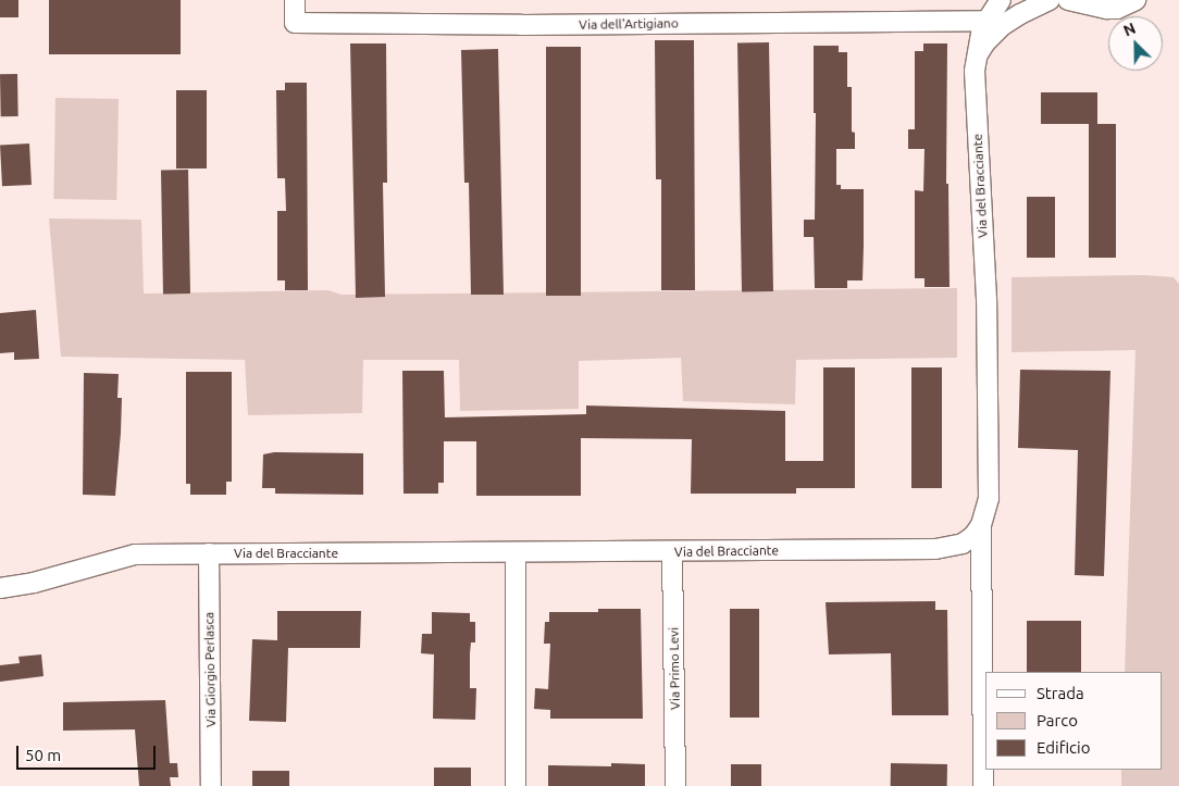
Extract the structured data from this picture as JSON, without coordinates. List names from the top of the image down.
{
  "streets": {
    "street": [
      "Via dell'Artigiano",
      "Via del Bracciante",
      "Via Primo Levi",
      "Via Giorgio Perlasca"
    ]
  },
  "crossings": [
    ["Via del Bracciante", "Via Primo Levi"],
    ["Via del Bracciante", "Via Giorgio Perlasca"]
  ],
  "legend": ["Strada", "Parco", "Edificio"],
  "scale_bar": "50 m",
  "north": "top left"
}
